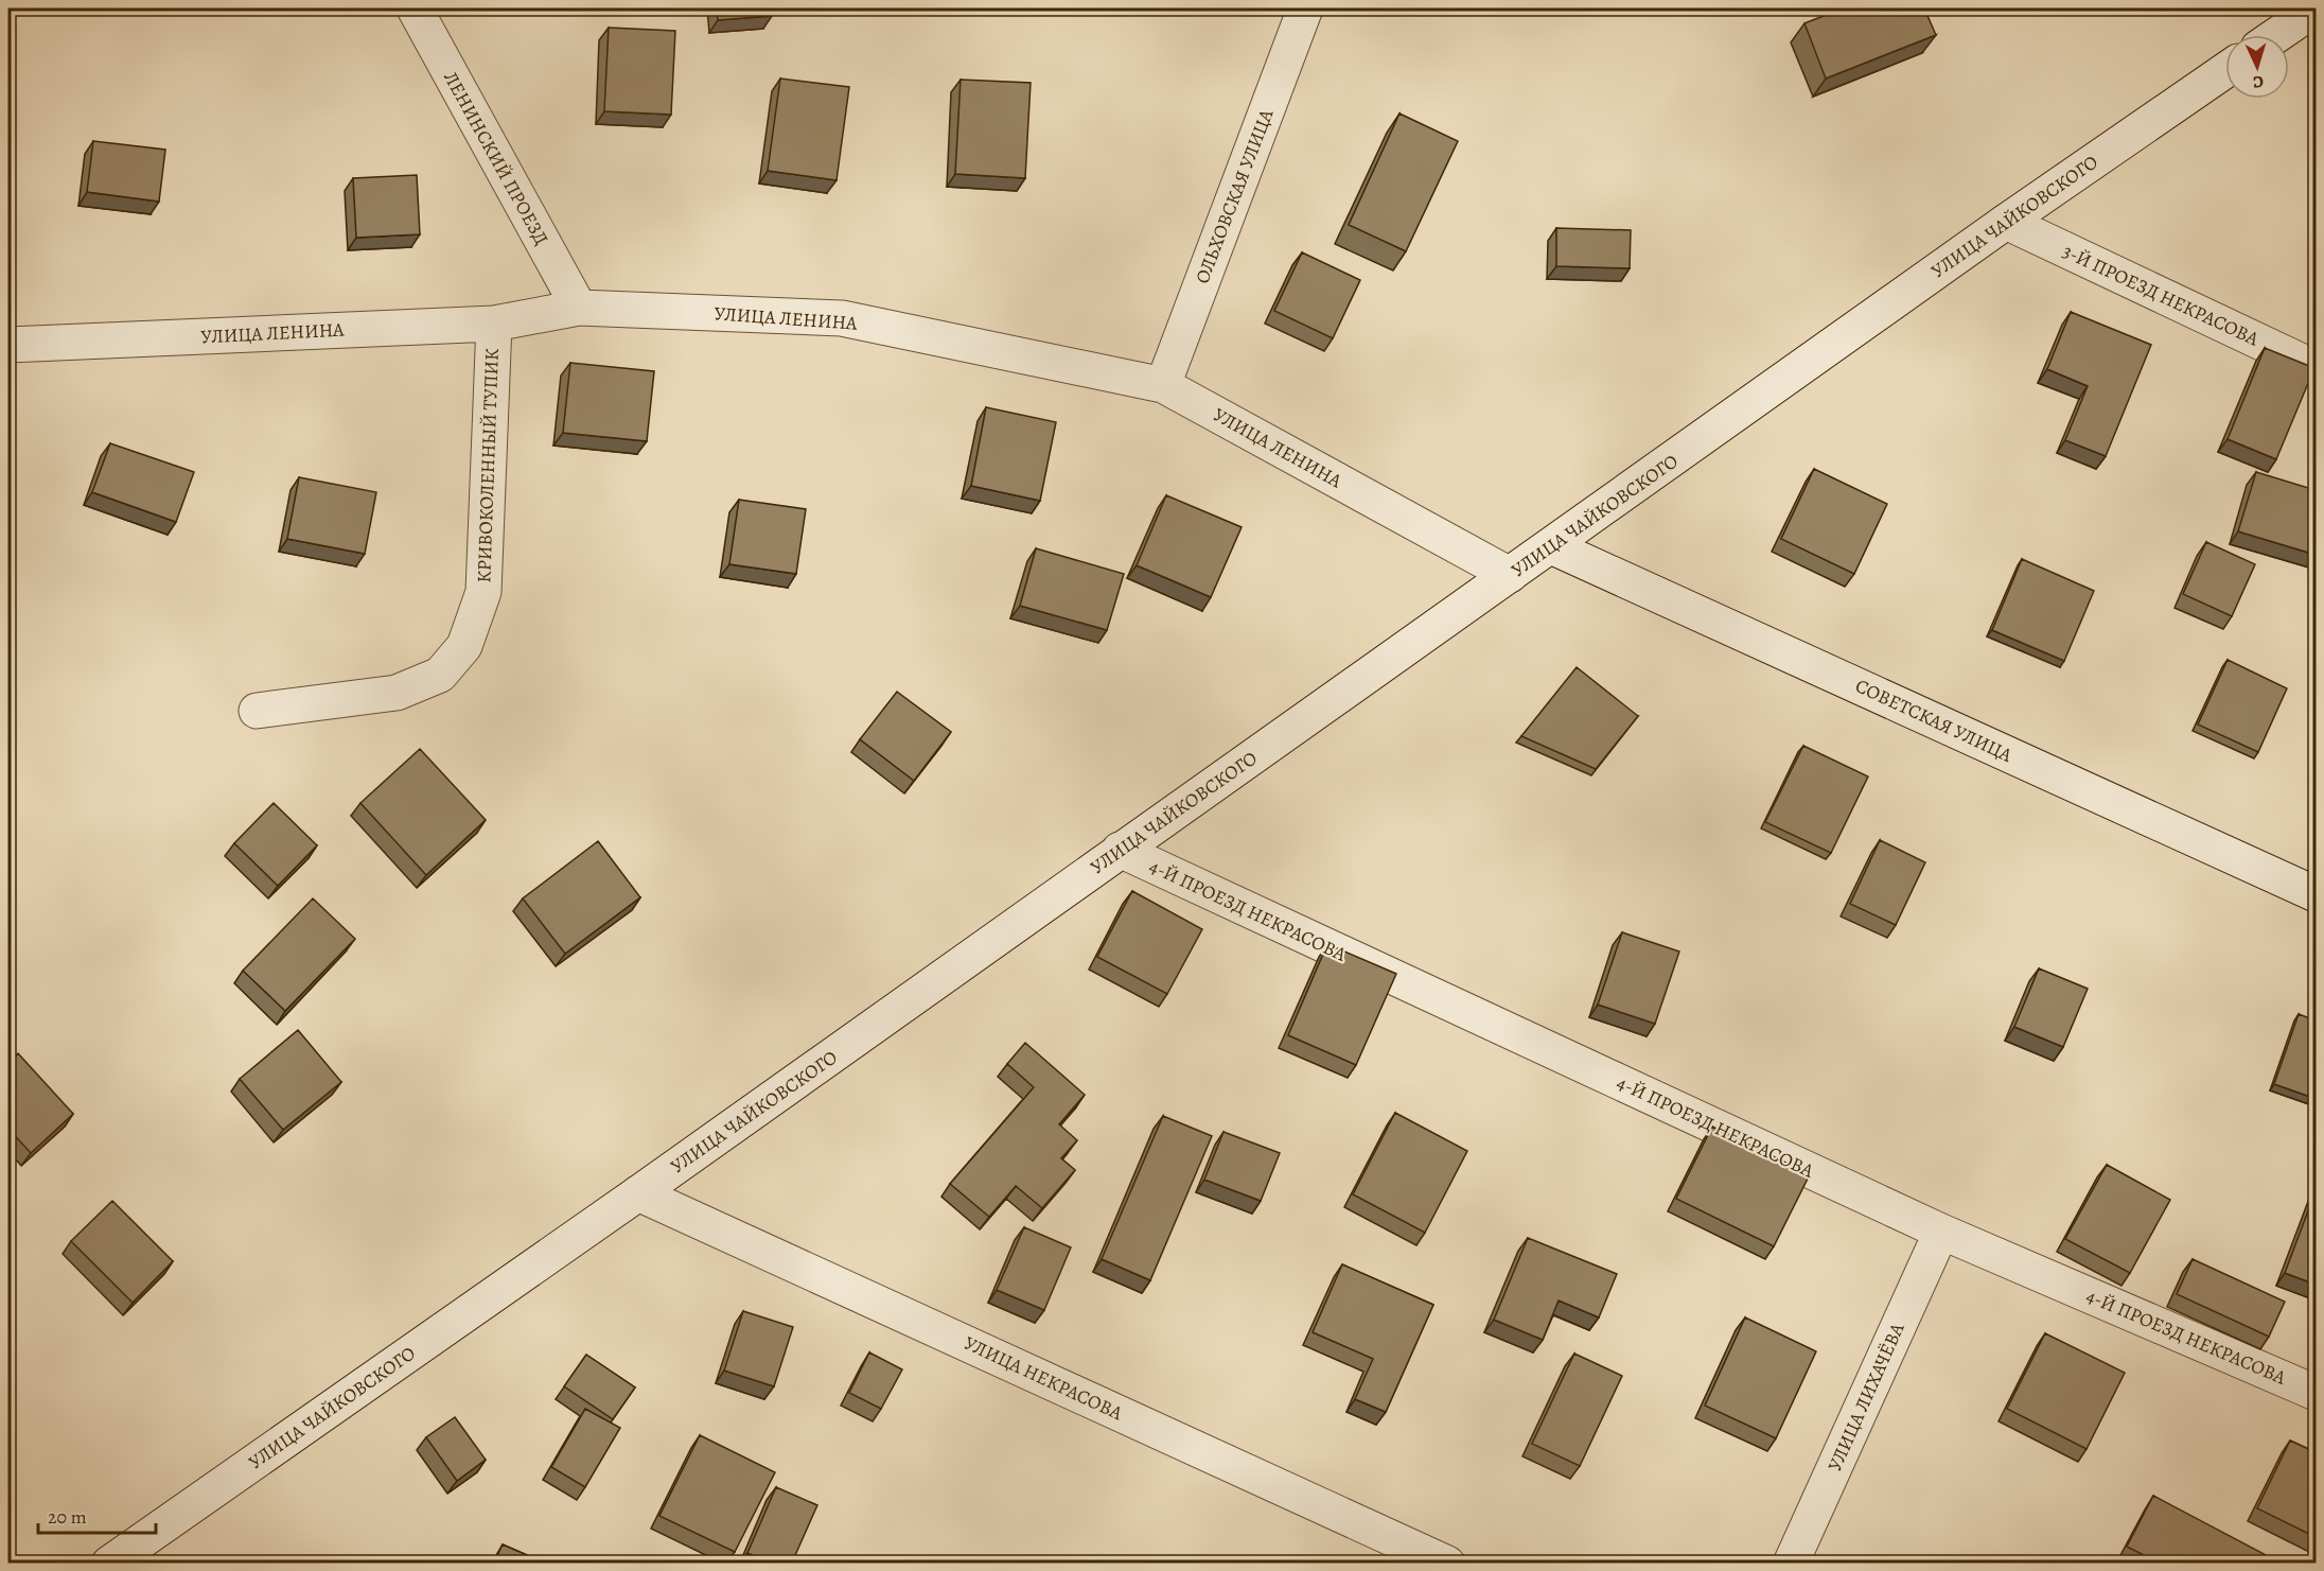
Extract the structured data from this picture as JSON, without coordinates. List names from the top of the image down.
{
  "streets": {
    "street": [
      "ЛЕНИНСКИЙ ПРОЕЗД",
      "ОЛЬХОВСКАЯ УЛИЦА",
      "УЛИЦА ЧАЙКОВСКОГО",
      "3-Й ПРОЕЗД НЕКРАСОВА",
      "УЛИЦА ЛЕНИНА",
      "КРИВОКОЛЕННЫЙ ТУПИК",
      "СОВЕТСКАЯ УЛИЦА",
      "4-Й ПРОЕЗД НЕКРАСОВА",
      "УЛИЦА НЕКРАСОВА",
      "УЛИЦА ЛИХАЧЁВА"
    ]
  },
  "crossings": [
    ["ЛЕНИНСКИЙ ПРОЕЗД", "УЛИЦА ЛЕНИНА"],
    ["ОЛЬХОВСКАЯ УЛИЦА", "УЛИЦА ЛЕНИНА"],
    ["УЛИЦА ЧАЙКОВСКОГО", "3-Й ПРОЕЗД НЕКРАСОВА"],
    ["УЛИЦА ЧАЙКОВСКОГО", "УЛИЦА ЛЕНИНА"],
    ["УЛИЦА ЧАЙКОВСКОГО", "СОВЕТСКАЯ УЛИЦА"],
    ["УЛИЦА ЧАЙКОВСКОГО", "4-Й ПРОЕЗД НЕКРАСОВА"],
    ["УЛИЦА ЧАЙКОВСКОГО", "УЛИЦА НЕКРАСОВА"],
    ["УЛИЦА ЛЕНИНА", "КРИВОКОЛЕННЫЙ ТУПИК"],
    ["4-Й ПРОЕЗД НЕКРАСОВА", "УЛИЦА ЛИХАЧЁВА"]
  ],
  "scale_bar": "20 m",
  "north": "bottom"
}
